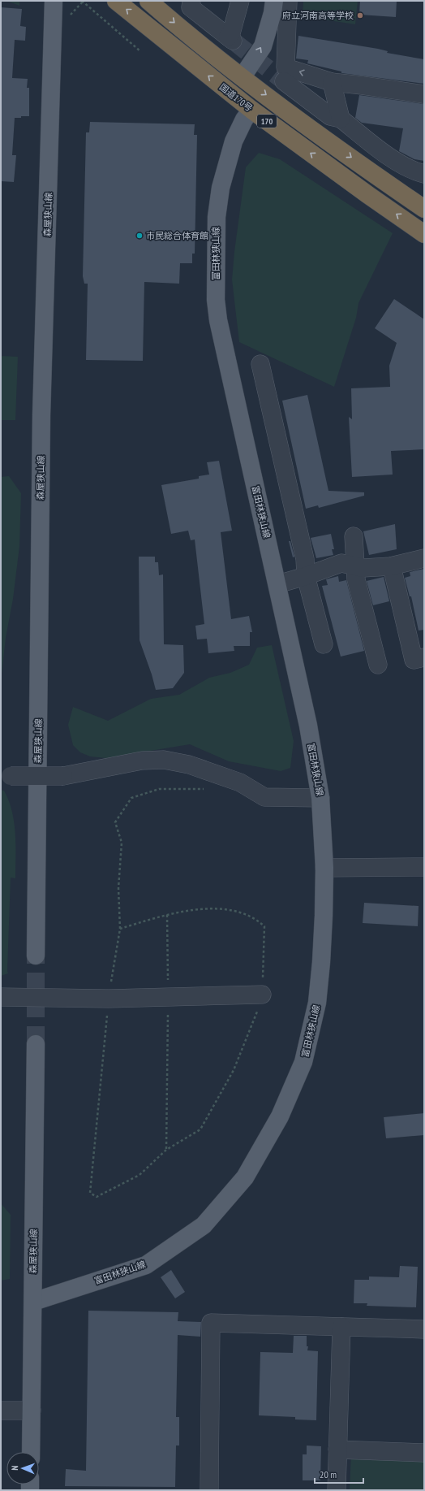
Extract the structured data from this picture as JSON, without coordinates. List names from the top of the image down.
{
  "streets": {
    "highway": ["国道170号", "170"],
    "main road": ["森屋狭山線", "富田林狭山線"]
  },
  "crossings": [
    ["国道170号", "富田林狭山線"],
    ["森屋狭山線", "富田林狭山線"]
  ],
  "places": ["府立河南高等学校", "市民総合体育館"],
  "scale_bar": "20 m",
  "north": "left"
}
